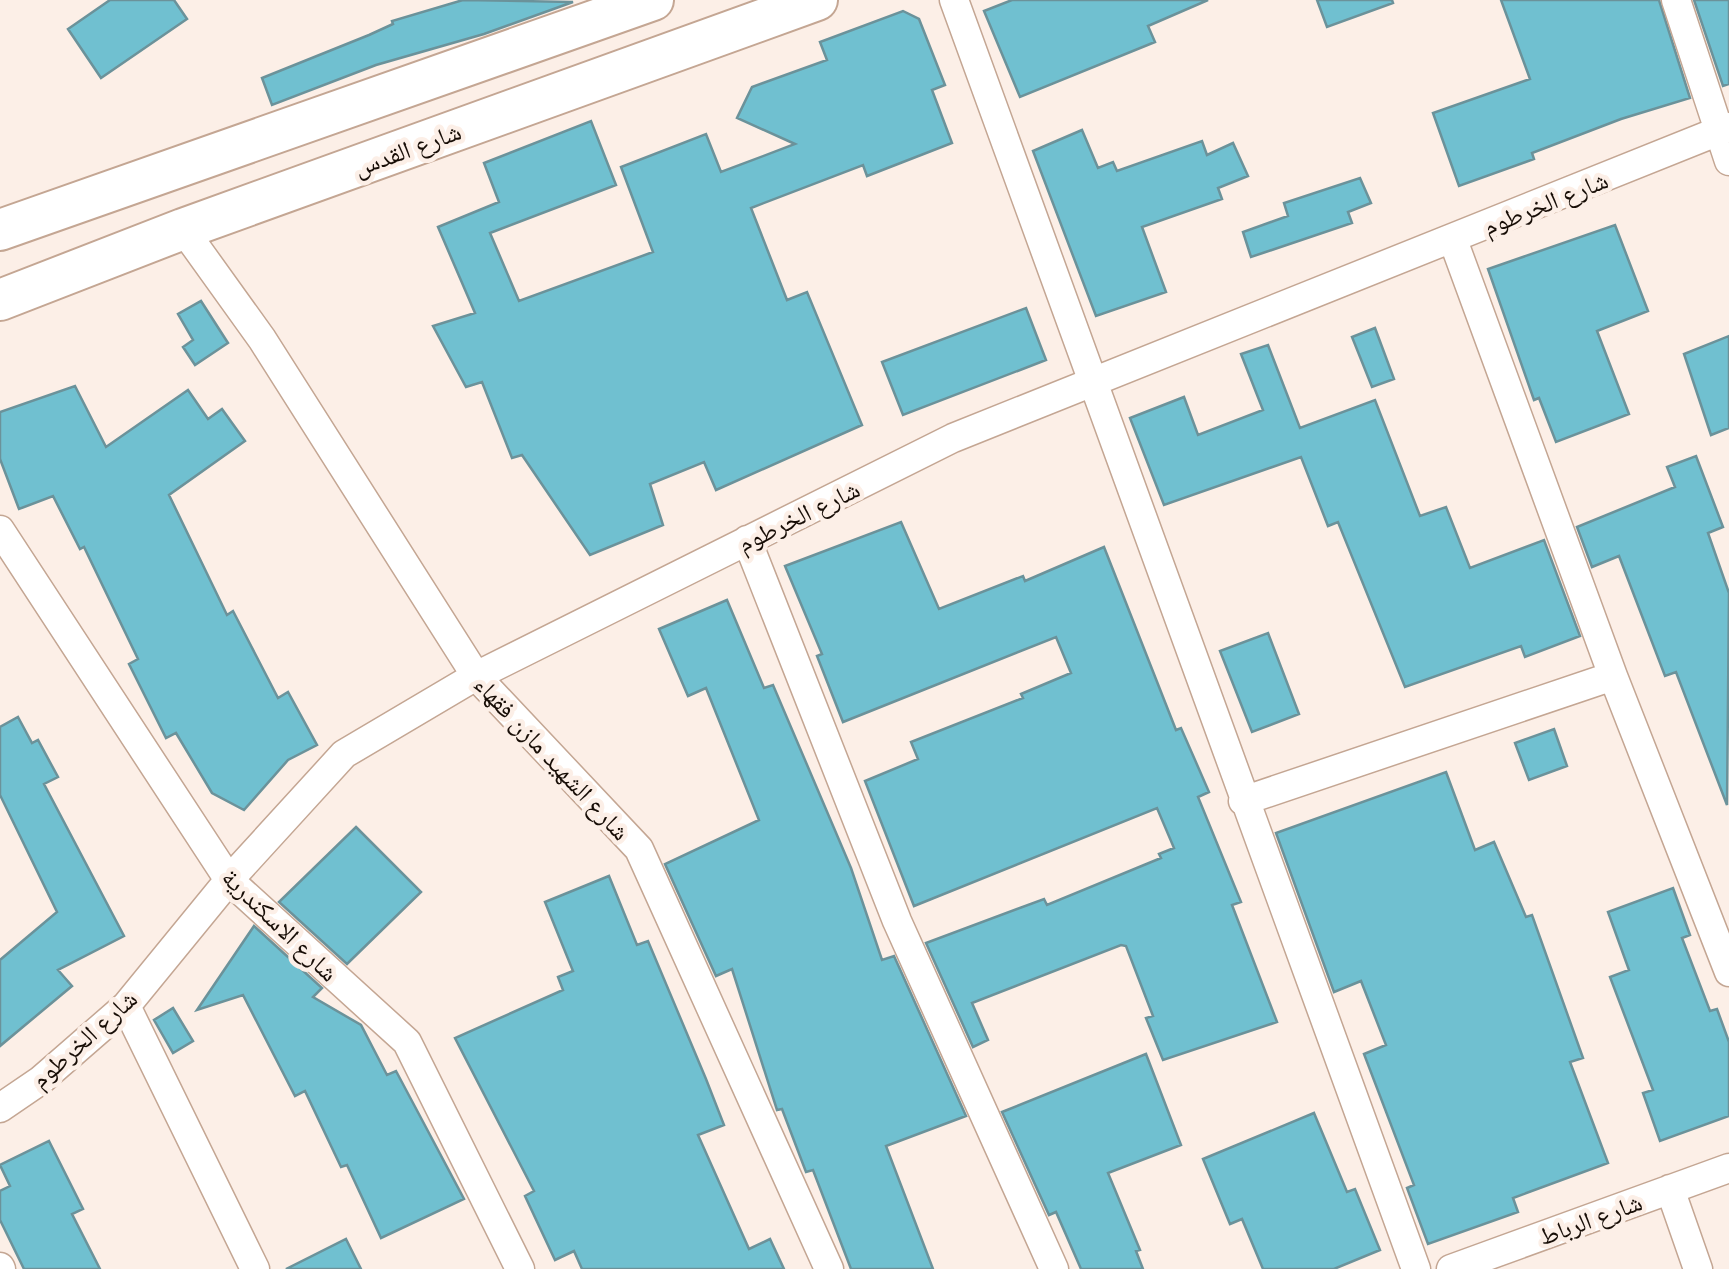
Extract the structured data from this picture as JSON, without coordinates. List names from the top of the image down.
{
  "streets": {
    "main road": ["شارع القدس"],
    "street": [
      "شارع الخرطوم",
      "شارع الشهيد مازن فقهاء",
      "شارع الاسكندرية",
      "شارع الرباط"
    ]
  },
  "crossings": [
    ["شارع القدس", "شارع الشهيد مازن فقهاء"],
    ["شارع الخرطوم", "شارع الشهيد مازن فقهاء"],
    ["شارع الخرطوم", "شارع الاسكندرية"]
  ]
}
